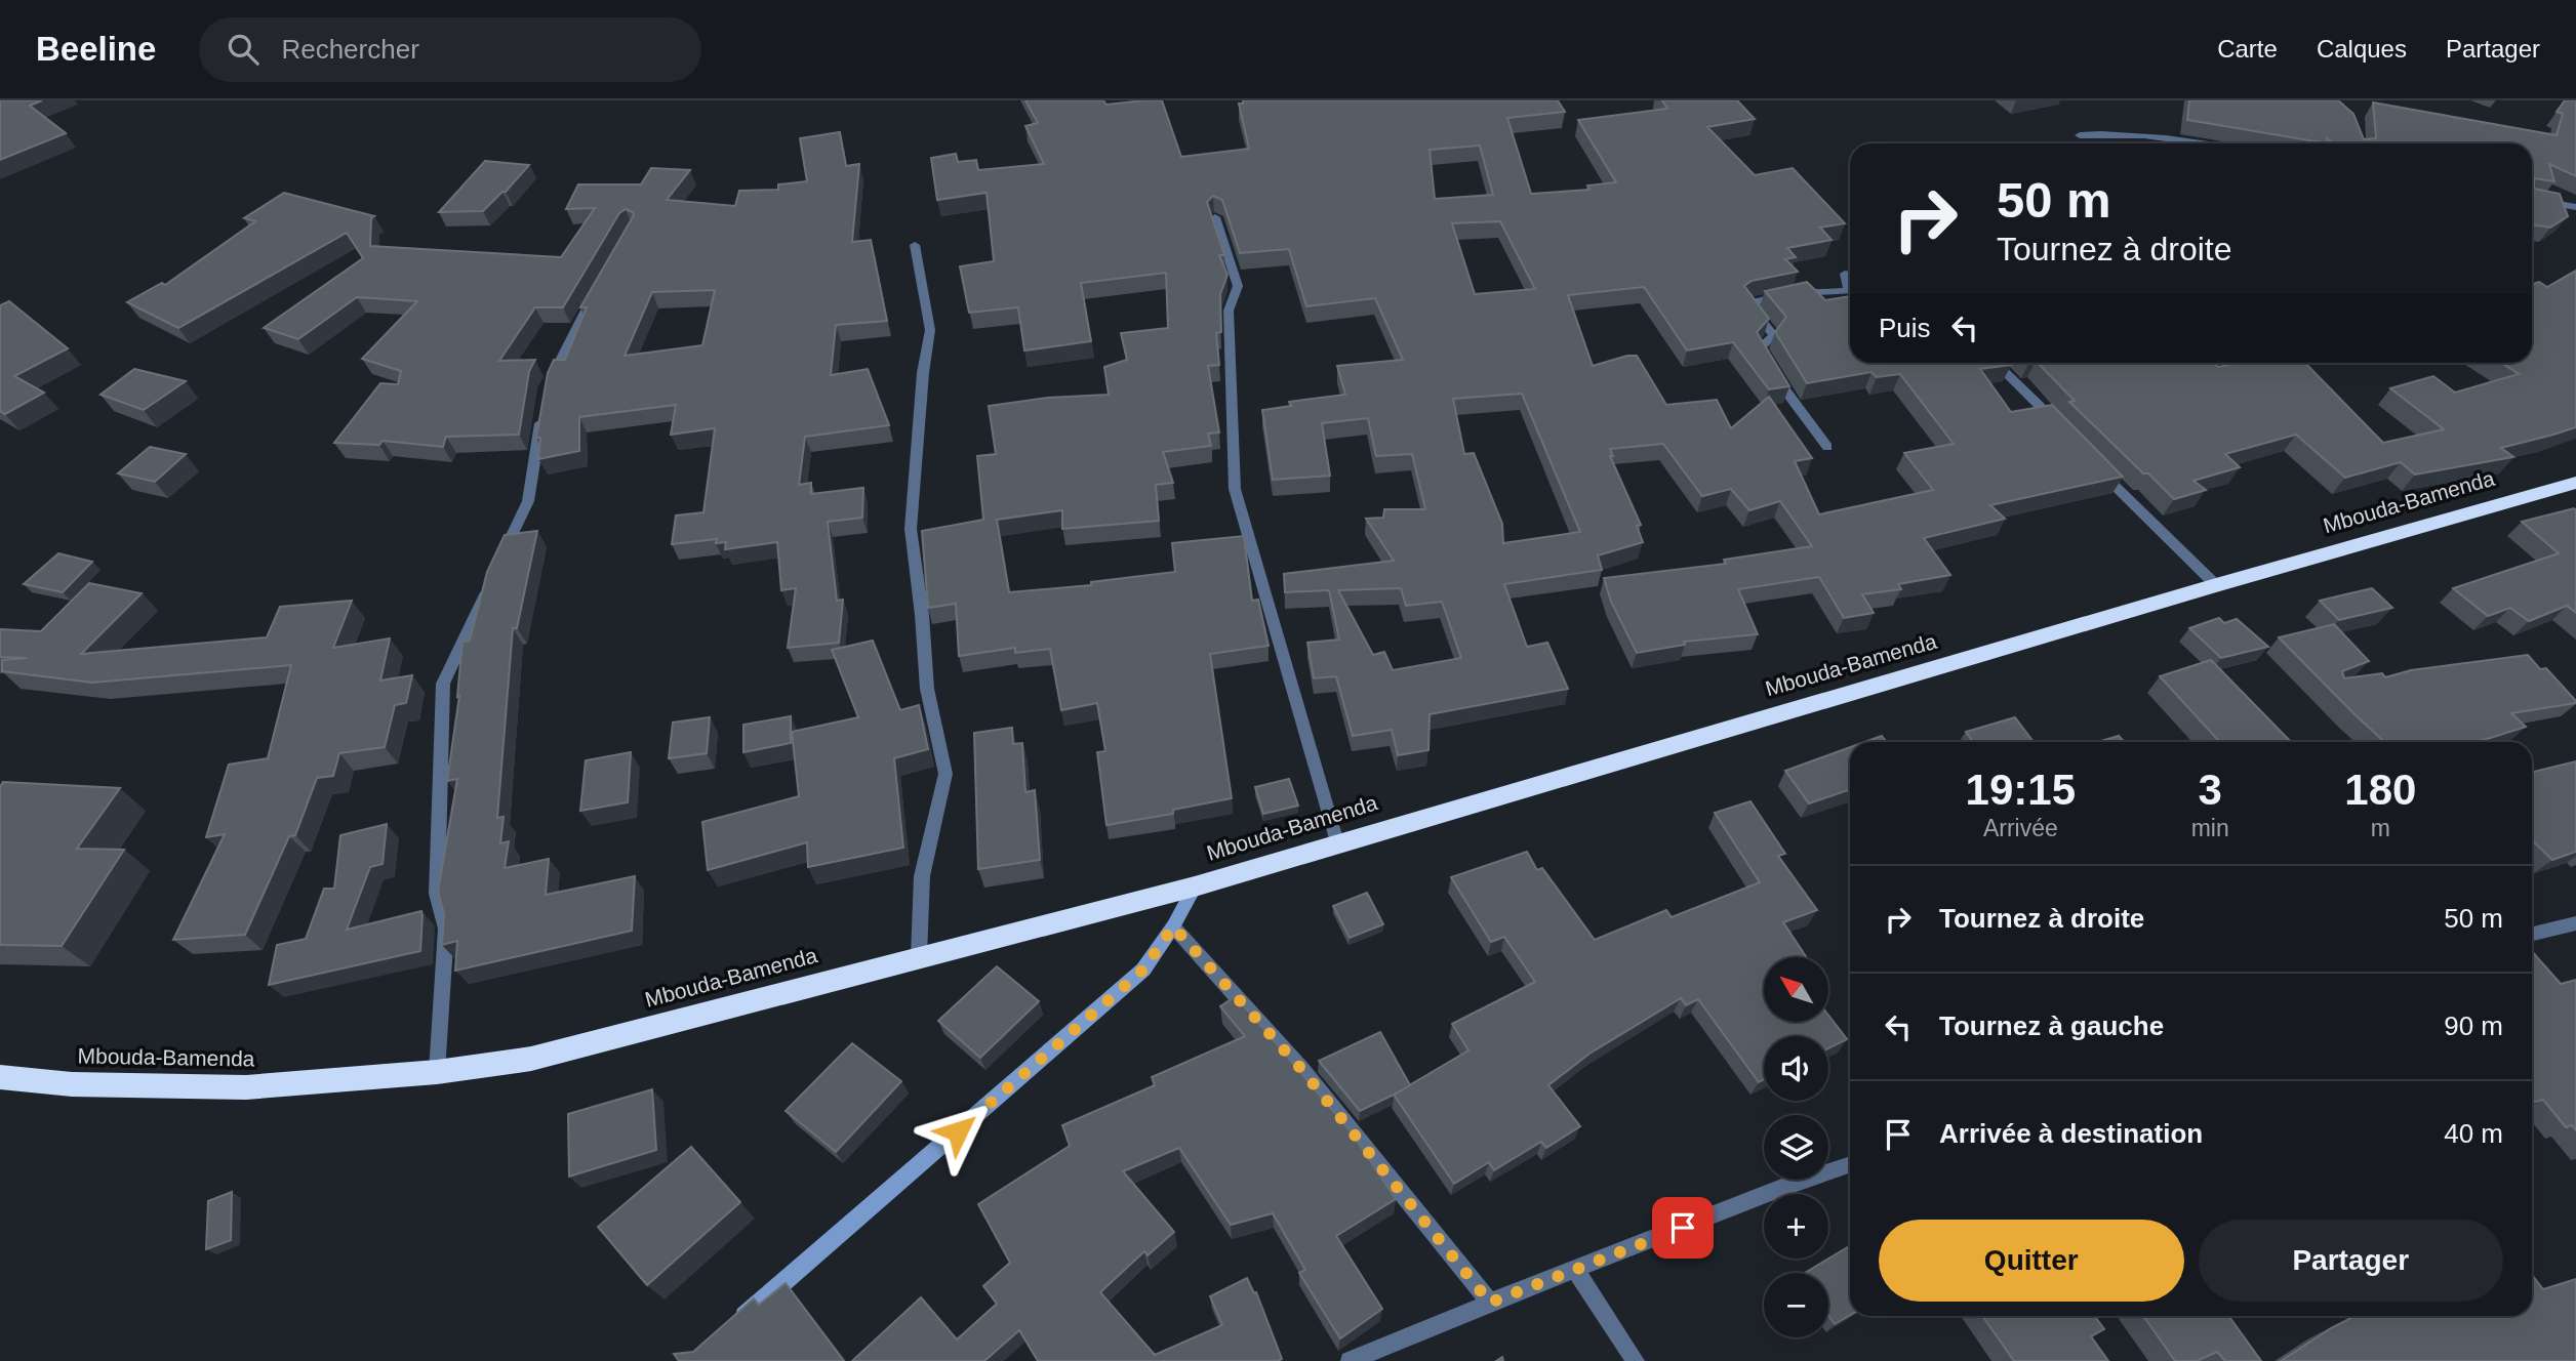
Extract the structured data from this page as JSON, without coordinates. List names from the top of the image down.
{
  "streets": {
    "highway": ["Mbouda-Bamenda"]
  },
  "north": "top left",
  "page": {
    "header": "Beeline",
    "search": "Rechercher",
    "nav": ["Carte", "Calques", "Partager"],
    "turn": ["50 m", "Tournez à droite"],
    "then": "Puis",
    "eta": [
      "19:15",
      "Arrivée",
      "3",
      "min",
      "180",
      "m"
    ],
    "list": [
      {
        "name": "Tournez à droite",
        "value": "50 m"
      },
      {
        "name": "Tournez à gauche",
        "value": "90 m"
      },
      {
        "name": "Arrivée à destination",
        "value": "40 m"
      }
    ],
    "map_buttons": ["+", "−"],
    "buttons": ["Quitter", "Partager"]
  }
}
